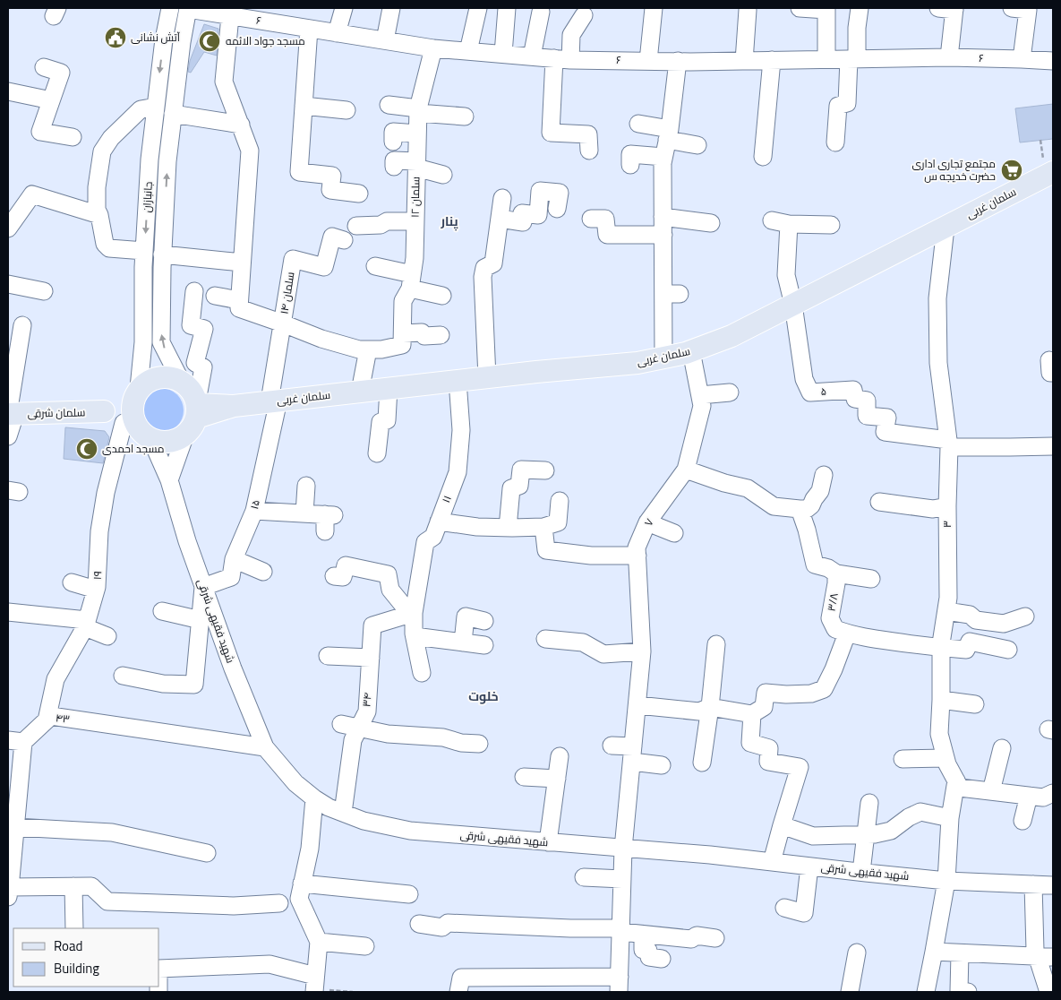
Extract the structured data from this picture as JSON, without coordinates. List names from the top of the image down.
{
  "streets": {
    "main road": ["سلمان غربی", "سلمان شرقی"],
    "street": [
      "۶",
      "جانبازان",
      "سلمان ۱۲",
      "سلمان ۱۴",
      "۵",
      "۱۱",
      "۱۵",
      "۷",
      "۳",
      "۱۹",
      "۳/۸",
      "شهید فقیهی شرقی",
      "۳۴",
      "۴۳"
    ]
  },
  "crossings": [
    ["۶", "جانبازان"],
    ["۶", "سلمان ۱۲"],
    ["جانبازان", "سلمان غربی"],
    ["جانبازان", "۱۹"],
    ["جانبازان", "شهید فقیهی شرقی"],
    ["سلمان غربی", "سلمان ۱۴"],
    ["سلمان غربی", "۵"],
    ["سلمان غربی", "۱۱"],
    ["سلمان غربی", "۱۵"],
    ["سلمان غربی", "۷"],
    ["سلمان غربی", "۳"],
    ["سلمان غربی", "۱۹"],
    ["سلمان غربی", "شهید فقیهی شرقی"],
    ["سلمان ۱۴", "۱۵"],
    ["۵", "۳"],
    ["۱۱", "۳۴"],
    ["۱۵", "شهید فقیهی شرقی"],
    ["۷", "شهید فقیهی شرقی"],
    ["۱۹", "شهید فقیهی شرقی"],
    ["۱۹", "۴۳"],
    ["شهید فقیهی شرقی", "۳۴"],
    ["شهید فقیهی شرقی", "۴۳"]
  ],
  "districts": ["پنار", "خلوت"],
  "places": {
    "public building": ["آتش نشانی"],
    "mosque": ["مسجد جواد الائمه", "مسجد احمدی"],
    "supermarket": ["مجتمع تجاری اداری حضرت خدیجه س"]
  },
  "legend": ["Road", "Building"]
}
